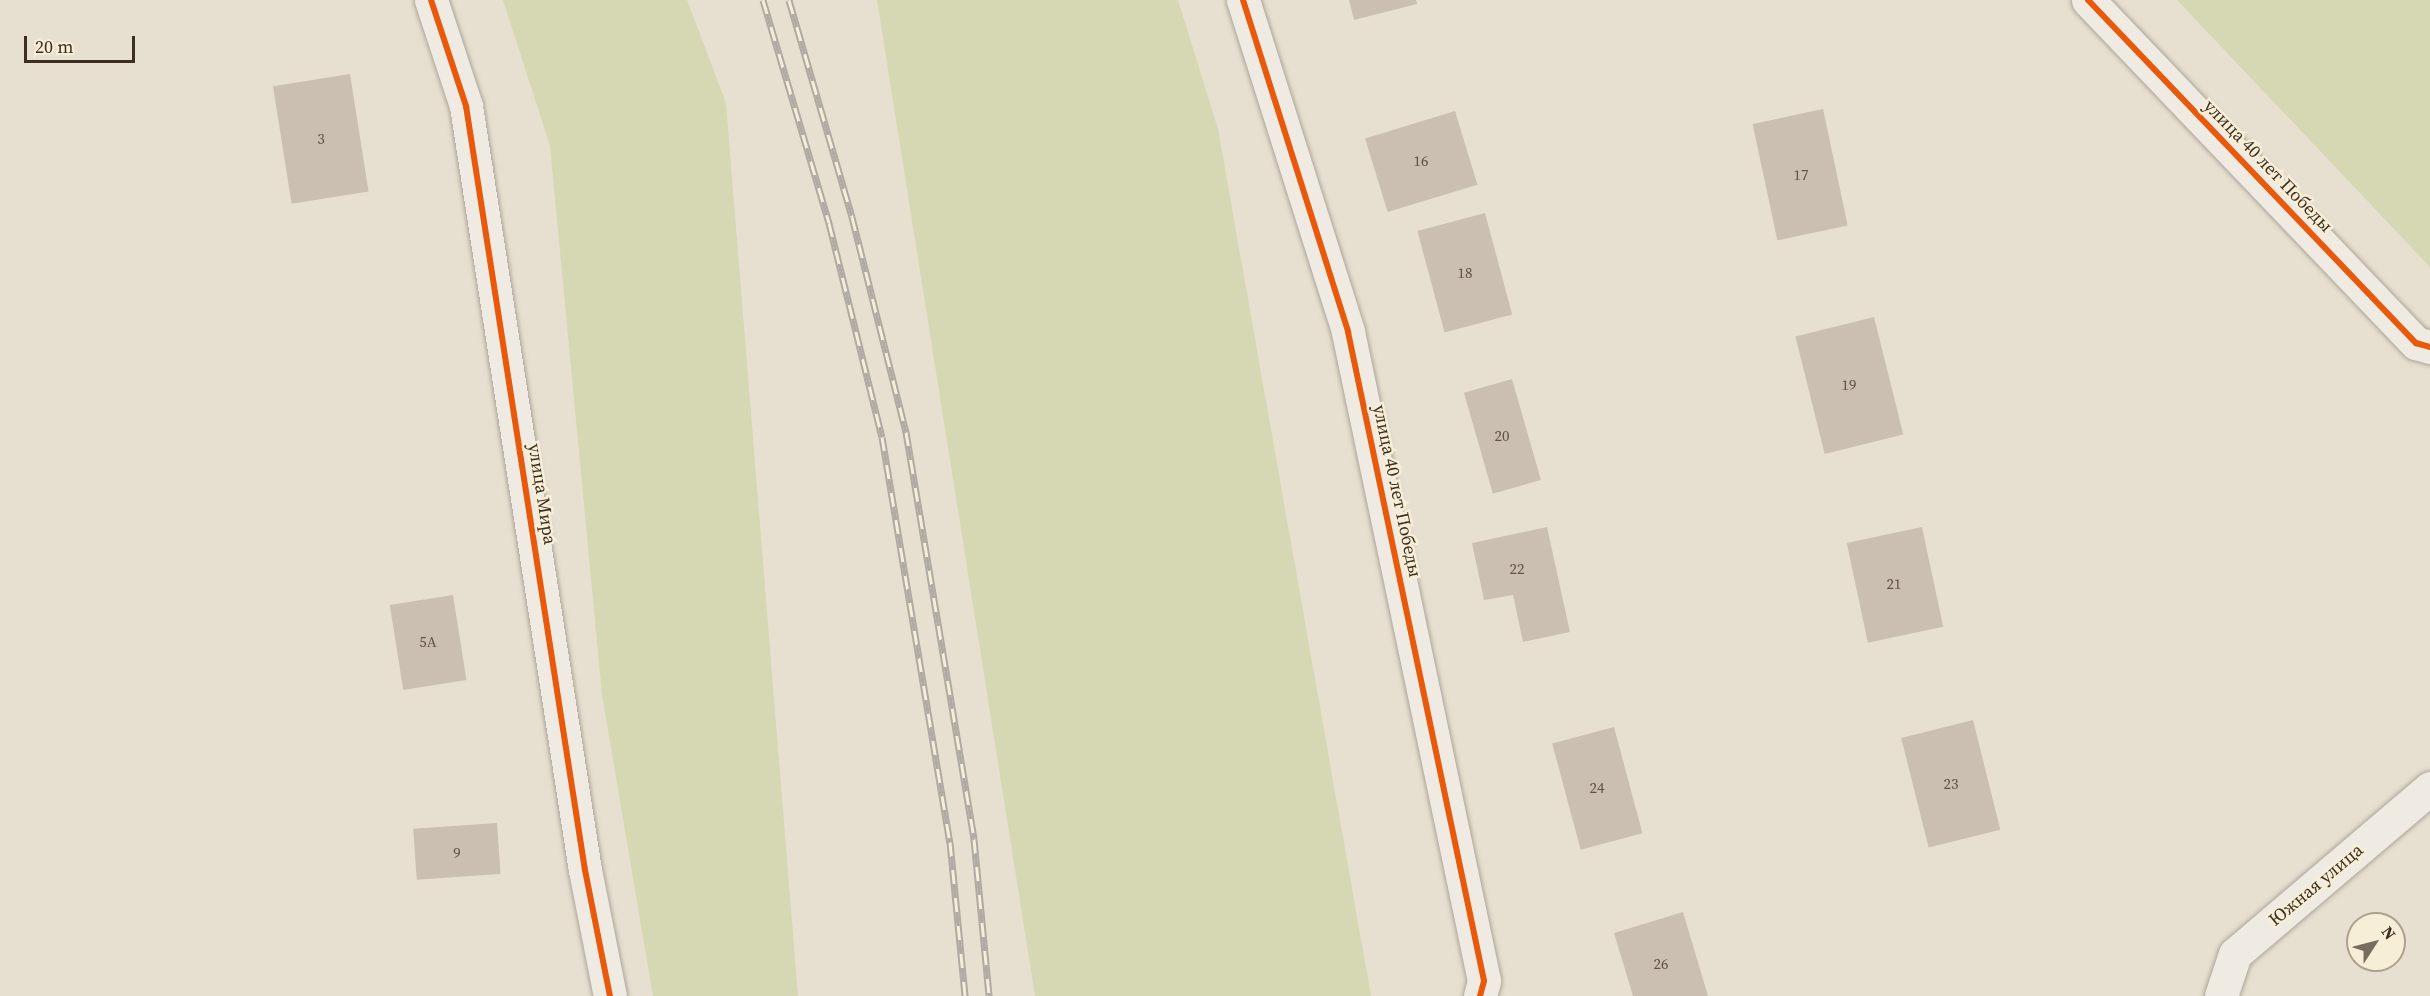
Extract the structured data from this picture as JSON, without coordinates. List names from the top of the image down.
{
  "streets": {
    "street": ["улица 40 лет Победы", "улица Мира", "Южная улица"]
  },
  "house_numbers": [
    "3",
    "16",
    "17",
    "18",
    "19",
    "20",
    "22",
    "21",
    "5А",
    "23",
    "24",
    "9",
    "26"
  ],
  "scale_bar": "20 m",
  "north": "top right"
}
